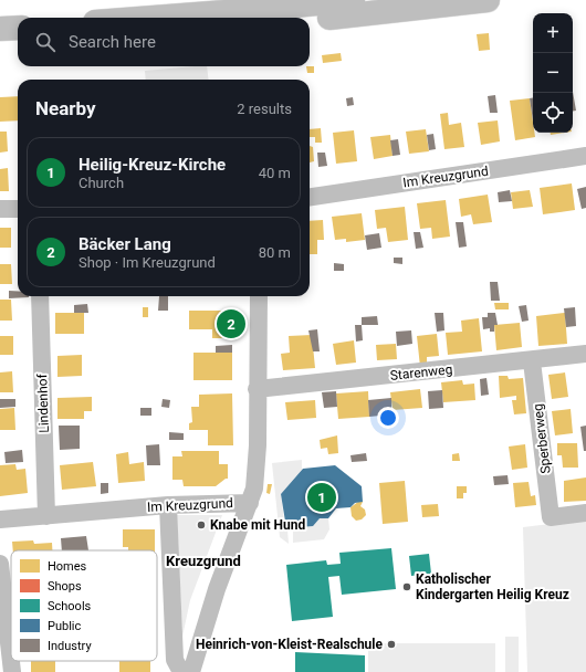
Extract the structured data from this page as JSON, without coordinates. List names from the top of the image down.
{
  "streets": {
    "street": [
      "Im Kreuzgrund",
      "Starenweg",
      "Lindenhof",
      "Sperberweg"
    ]
  },
  "crossings": [
    ["Im Kreuzgrund", "Starenweg"],
    ["Im Kreuzgrund", "Lindenhof"],
    ["Starenweg", "Sperberweg"]
  ],
  "districts": ["Kreuzgrund"],
  "places": ["Knabe mit Hund", "Katholischer Kindergarten Heilig Kreuz", "Heinrich-von-Kleist-Realschule"],
  "legend": [
    "Homes",
    "Shops",
    "Schools",
    "Public",
    "Industry"
  ],
  "page": {
    "map_buttons": ["+", "−"],
    "search": "Search here",
    "heading": ["Nearby", "2 results"],
    "list": [
      {
        "mark": "1",
        "name": "Heilig-Kreuz-Kirche",
        "note": "Church",
        "value": "40 m"
      },
      {
        "mark": "2",
        "name": "Bäcker Lang",
        "note": "Shop · Im Kreuzgrund",
        "value": "80 m"
      }
    ],
    "pins": ["2", "1"]
  }
}
